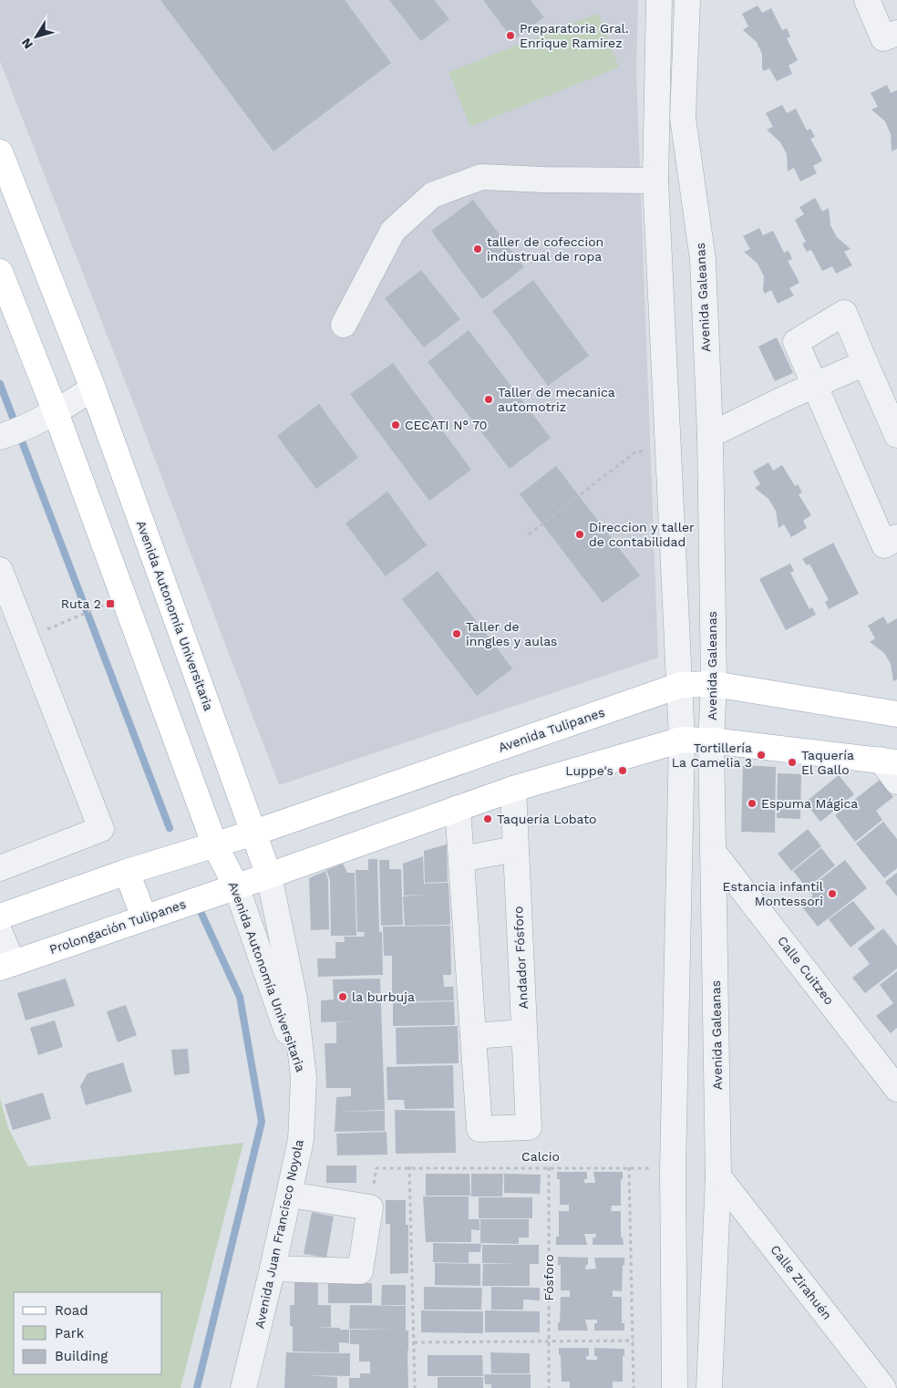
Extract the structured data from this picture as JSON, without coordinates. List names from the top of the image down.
{
  "streets": {
    "main road": ["Avenida Autonomía Universitaria", "Avenida Tulipanes", "Prolongación Tulipanes"],
    "street": [
      "Avenida Galeanas",
      "Andador Fósforo",
      "Calle Cuitzeo",
      "Avenida Juan Francisco Noyola",
      "Calle Zirahuén"
    ],
    "path": ["Calcio", "Fósforo"]
  },
  "crossings": [
    ["Avenida Galeanas", "Avenida Tulipanes"],
    ["Avenida Galeanas", "Calle Cuitzeo"],
    ["Avenida Galeanas", "Calle Zirahuén"],
    ["Avenida Autonomía Universitaria", "Avenida Tulipanes"],
    ["Avenida Autonomía Universitaria", "Prolongación Tulipanes"],
    ["Avenida Autonomía Universitaria", "Avenida Juan Francisco Noyola"],
    ["Calcio", "Fósforo"]
  ],
  "places": {
    "other": [
      "Preparatoria Gral. Enrique Ramirez",
      "taller de cofeccion industrual de ropa",
      "Taller de mecanica automotriz",
      "CECATI N° 70",
      "Direccion y taller de contabilidad",
      "Taller de inngles y aulas",
      "Tortillería La Camelia 3",
      "Taquería El Gallo",
      "Luppe's",
      "Espuma Mágica",
      "Taquería Lobato",
      "Estancia infantil Montessori",
      "la burbuja"
    ],
    "transit": ["Ruta 2"]
  },
  "legend": ["Road", "Park", "Building"],
  "north": "bottom left"
}
